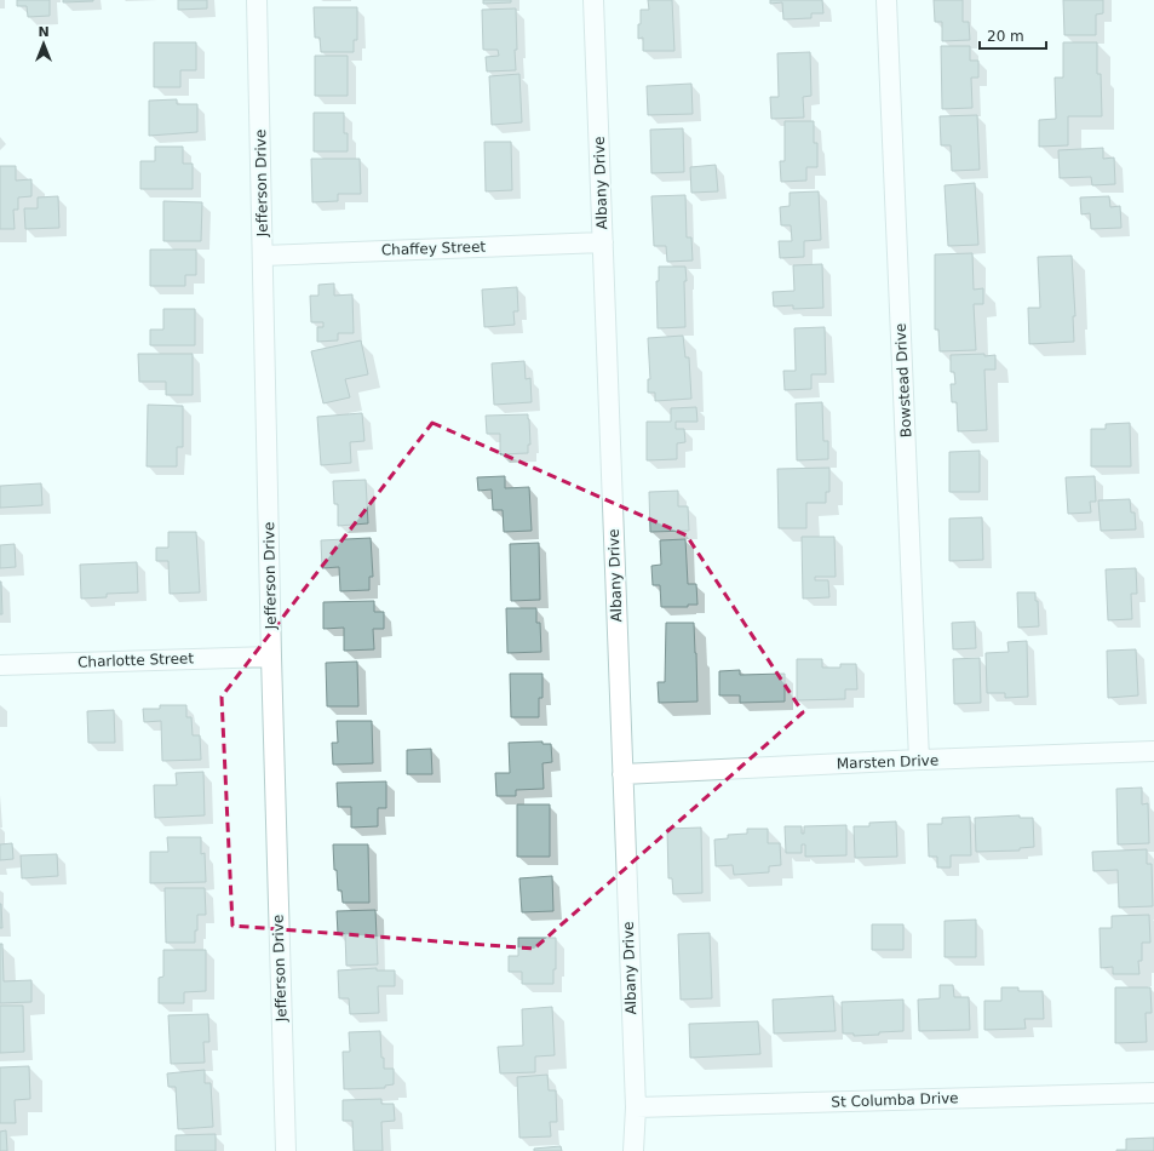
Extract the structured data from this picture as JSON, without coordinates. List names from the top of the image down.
{
  "streets": {
    "street": [
      "Jefferson Drive",
      "Albany Drive",
      "Chaffey Street",
      "Bowstead Drive",
      "Charlotte Street",
      "Marsten Drive",
      "St Columba Drive"
    ]
  },
  "crossings": [
    ["Jefferson Drive", "Chaffey Street"],
    ["Jefferson Drive", "Charlotte Street"],
    ["Albany Drive", "Chaffey Street"],
    ["Albany Drive", "Marsten Drive"],
    ["Albany Drive", "St Columba Drive"],
    ["Bowstead Drive", "Marsten Drive"]
  ],
  "scale_bar": "20 m",
  "north": "top"
}
